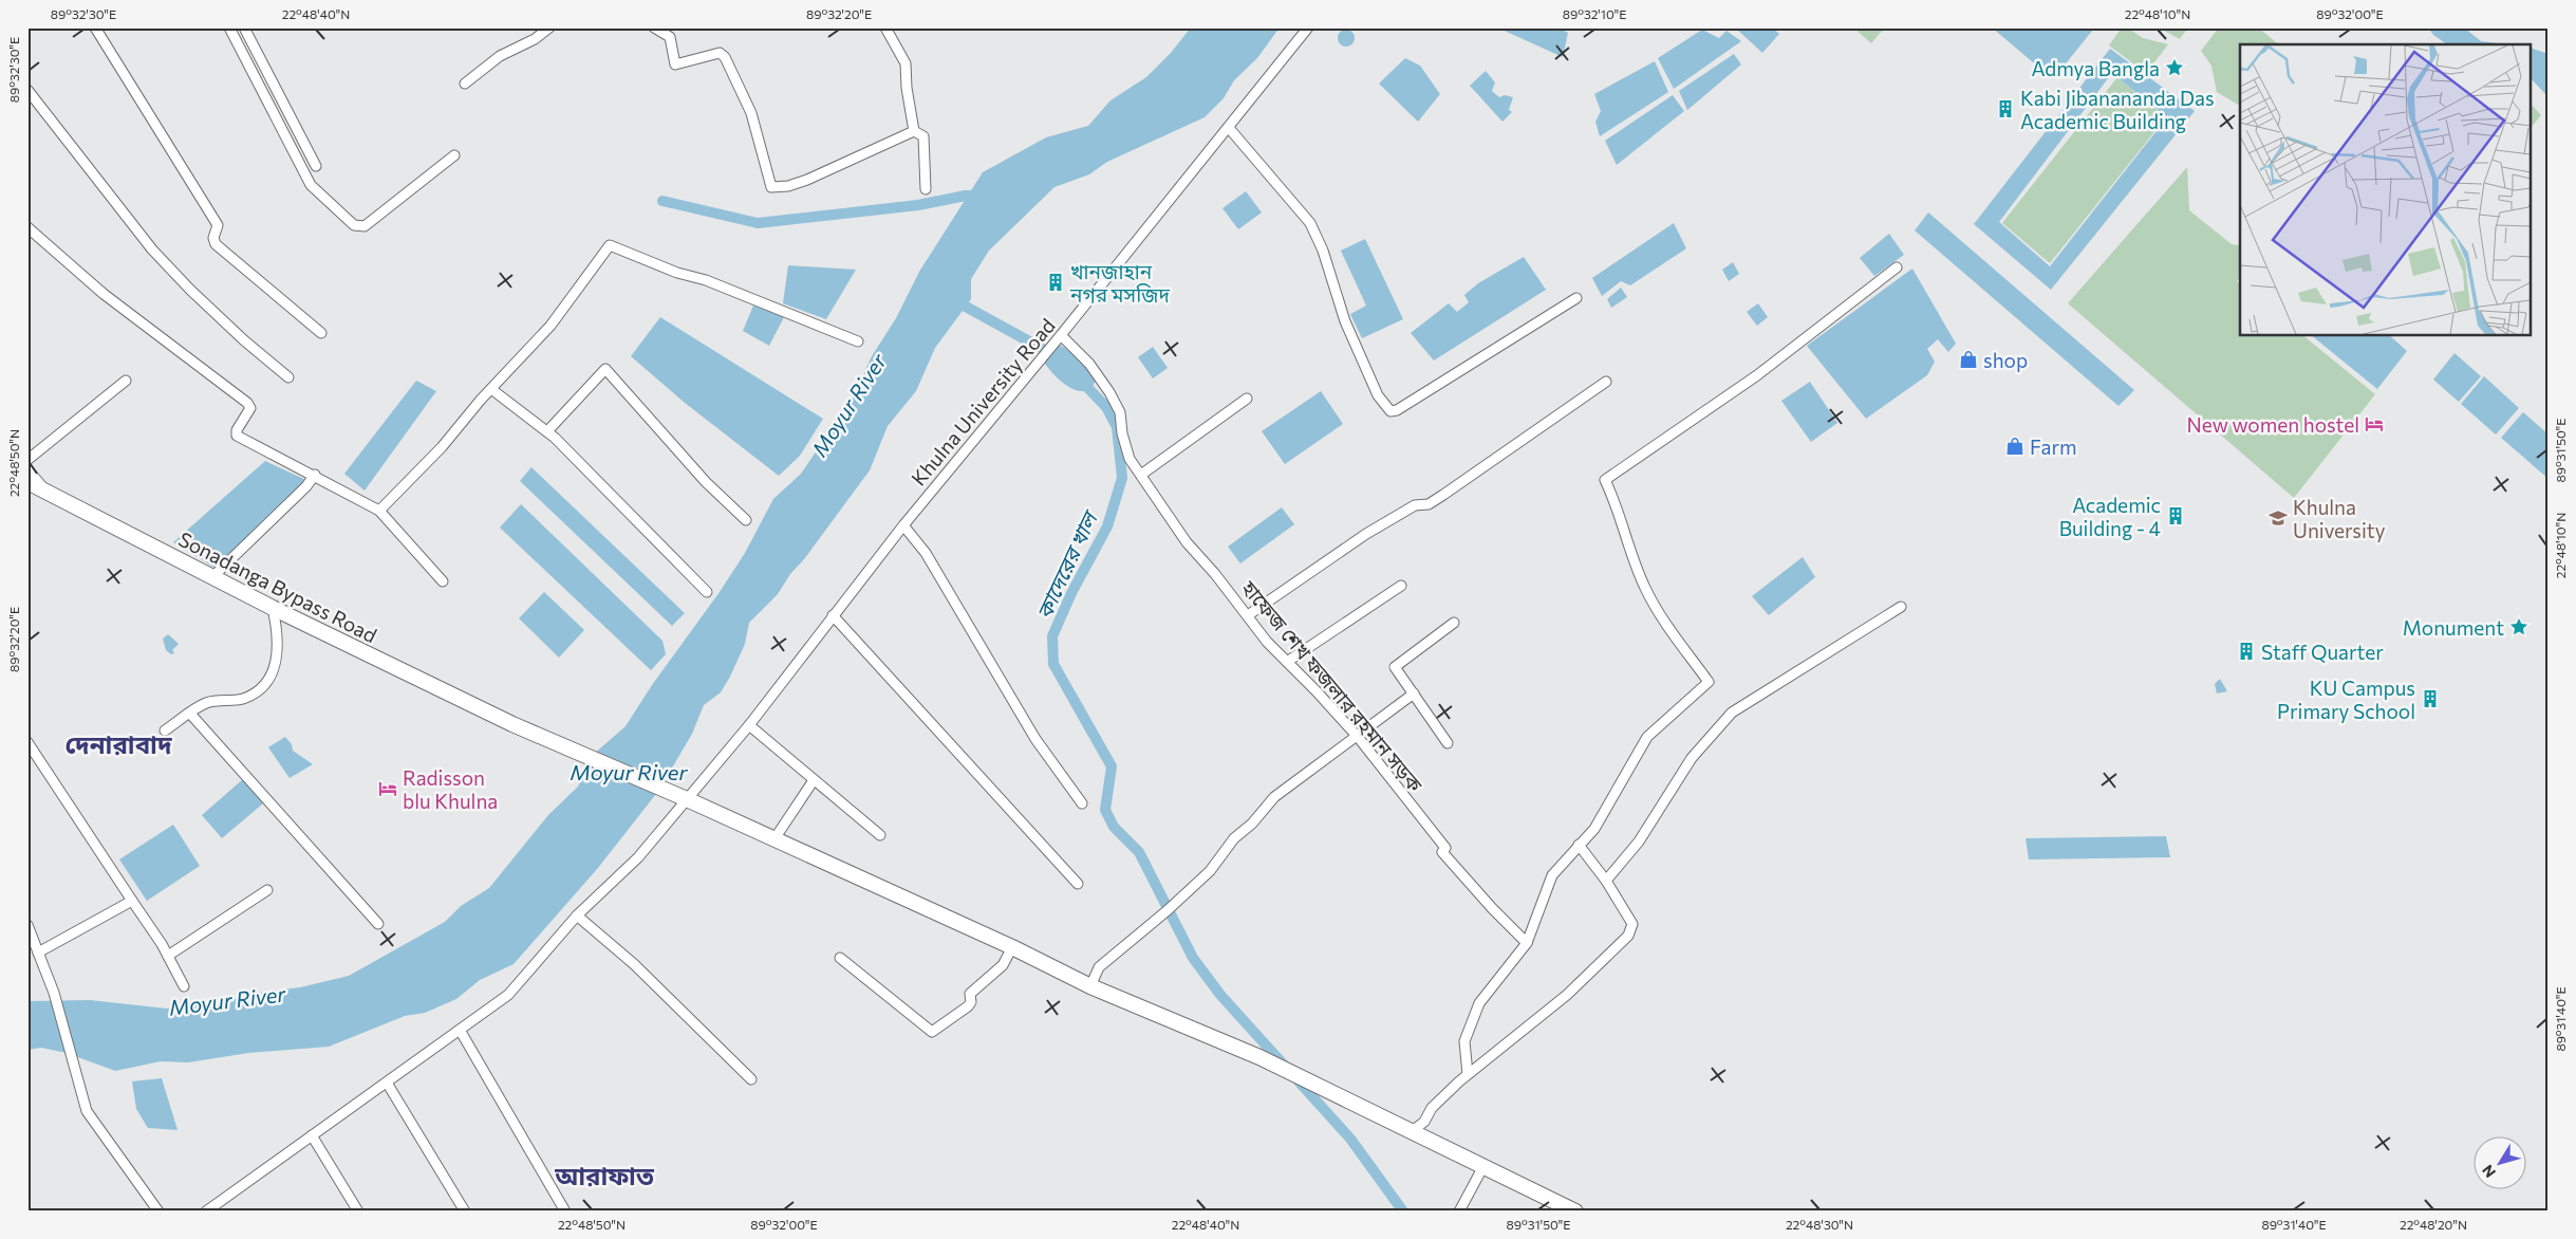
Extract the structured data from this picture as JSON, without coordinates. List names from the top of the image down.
{
  "streets": {
    "main road": ["Sonadanga Bypass Road"],
    "street": ["Khulna University Road", "হাফেজ শেখ ফজলার রহমান সড়ক"]
  },
  "crossings": [
    ["Khulna University Road", "Sonadanga Bypass Road"],
    ["Khulna University Road", "হাফেজ শেখ ফজলার রহমান সড়ক"]
  ],
  "districts": ["দেনারাবাদ", "আরাফাত"],
  "water": ["Moyur River", "কাদেরের খাল"],
  "places": {
    "place": ["Admya Bangla", "Monument"],
    "building": [
      "Kabi Jibanananda Das Academic Building",
      "খানজাহান নগর মসজিদ",
      "Academic Building - 4",
      "Staff Quarter",
      "KU Campus Primary School"
    ],
    "shop": ["shop", "Farm"],
    "hotel": ["New women hostel", "Radisson blu Khulna"],
    "school or university": ["Khulna University"]
  },
  "north": "bottom left",
  "coordinates": [
    "89°32'30\"E",
    "22°48'40\"N",
    "89°32'20\"E",
    "89°32'10\"E",
    "22°48'10\"N",
    "89°32'00\"E",
    "89°31'50\"E",
    "22°48'50\"N",
    "89°31'40\"E",
    "22°48'30\"N",
    "22°48'20\"N"
  ]
}
